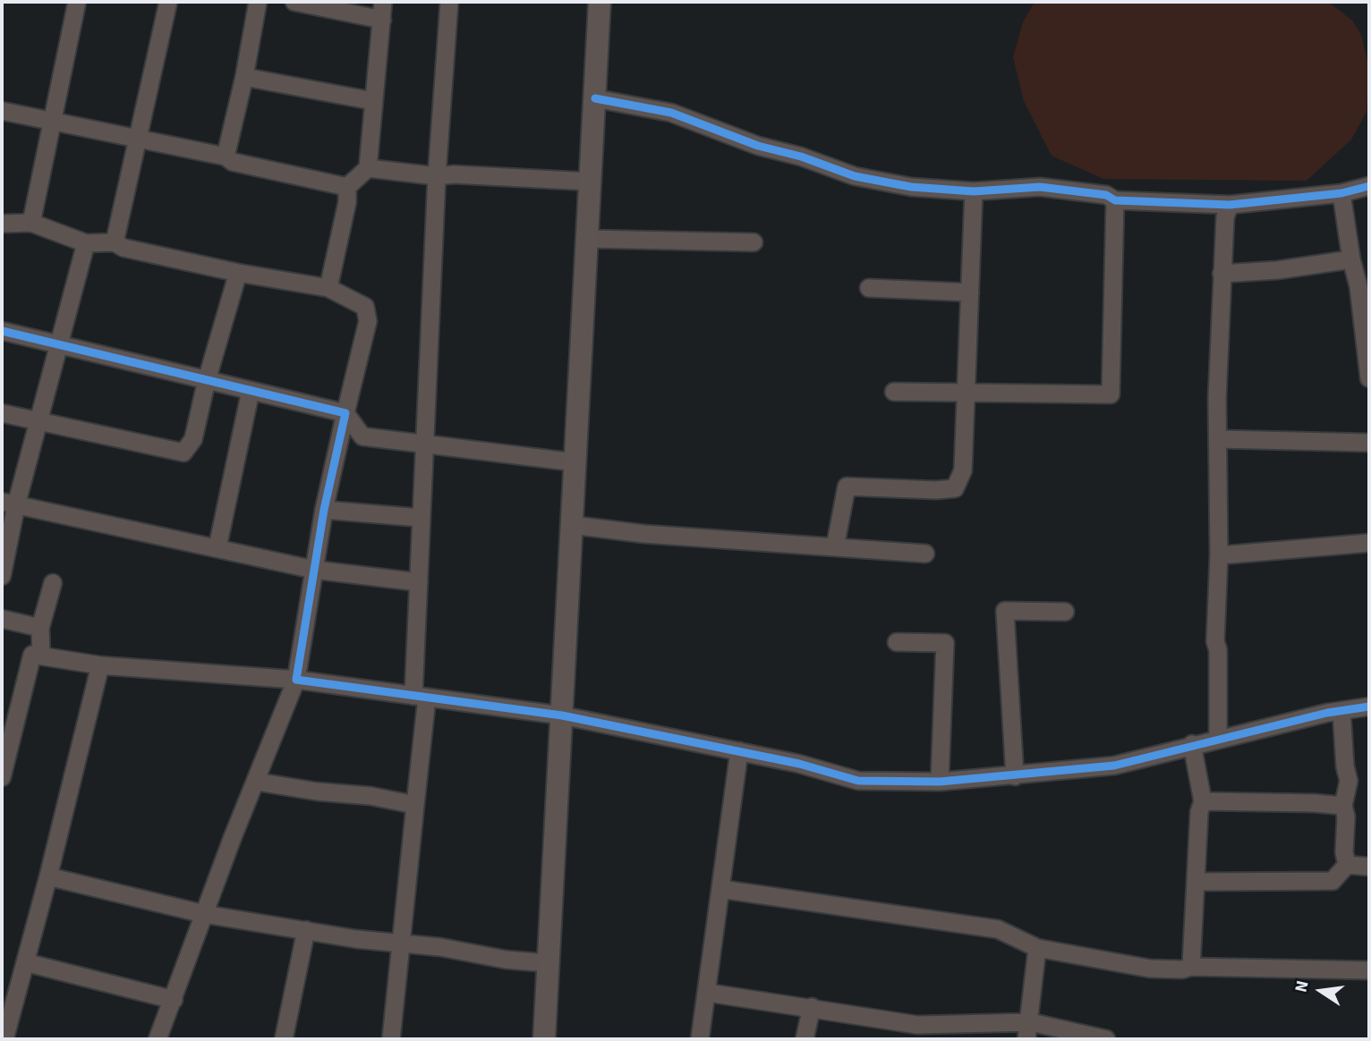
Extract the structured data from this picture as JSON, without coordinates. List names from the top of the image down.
{
  "north": "left"
}
